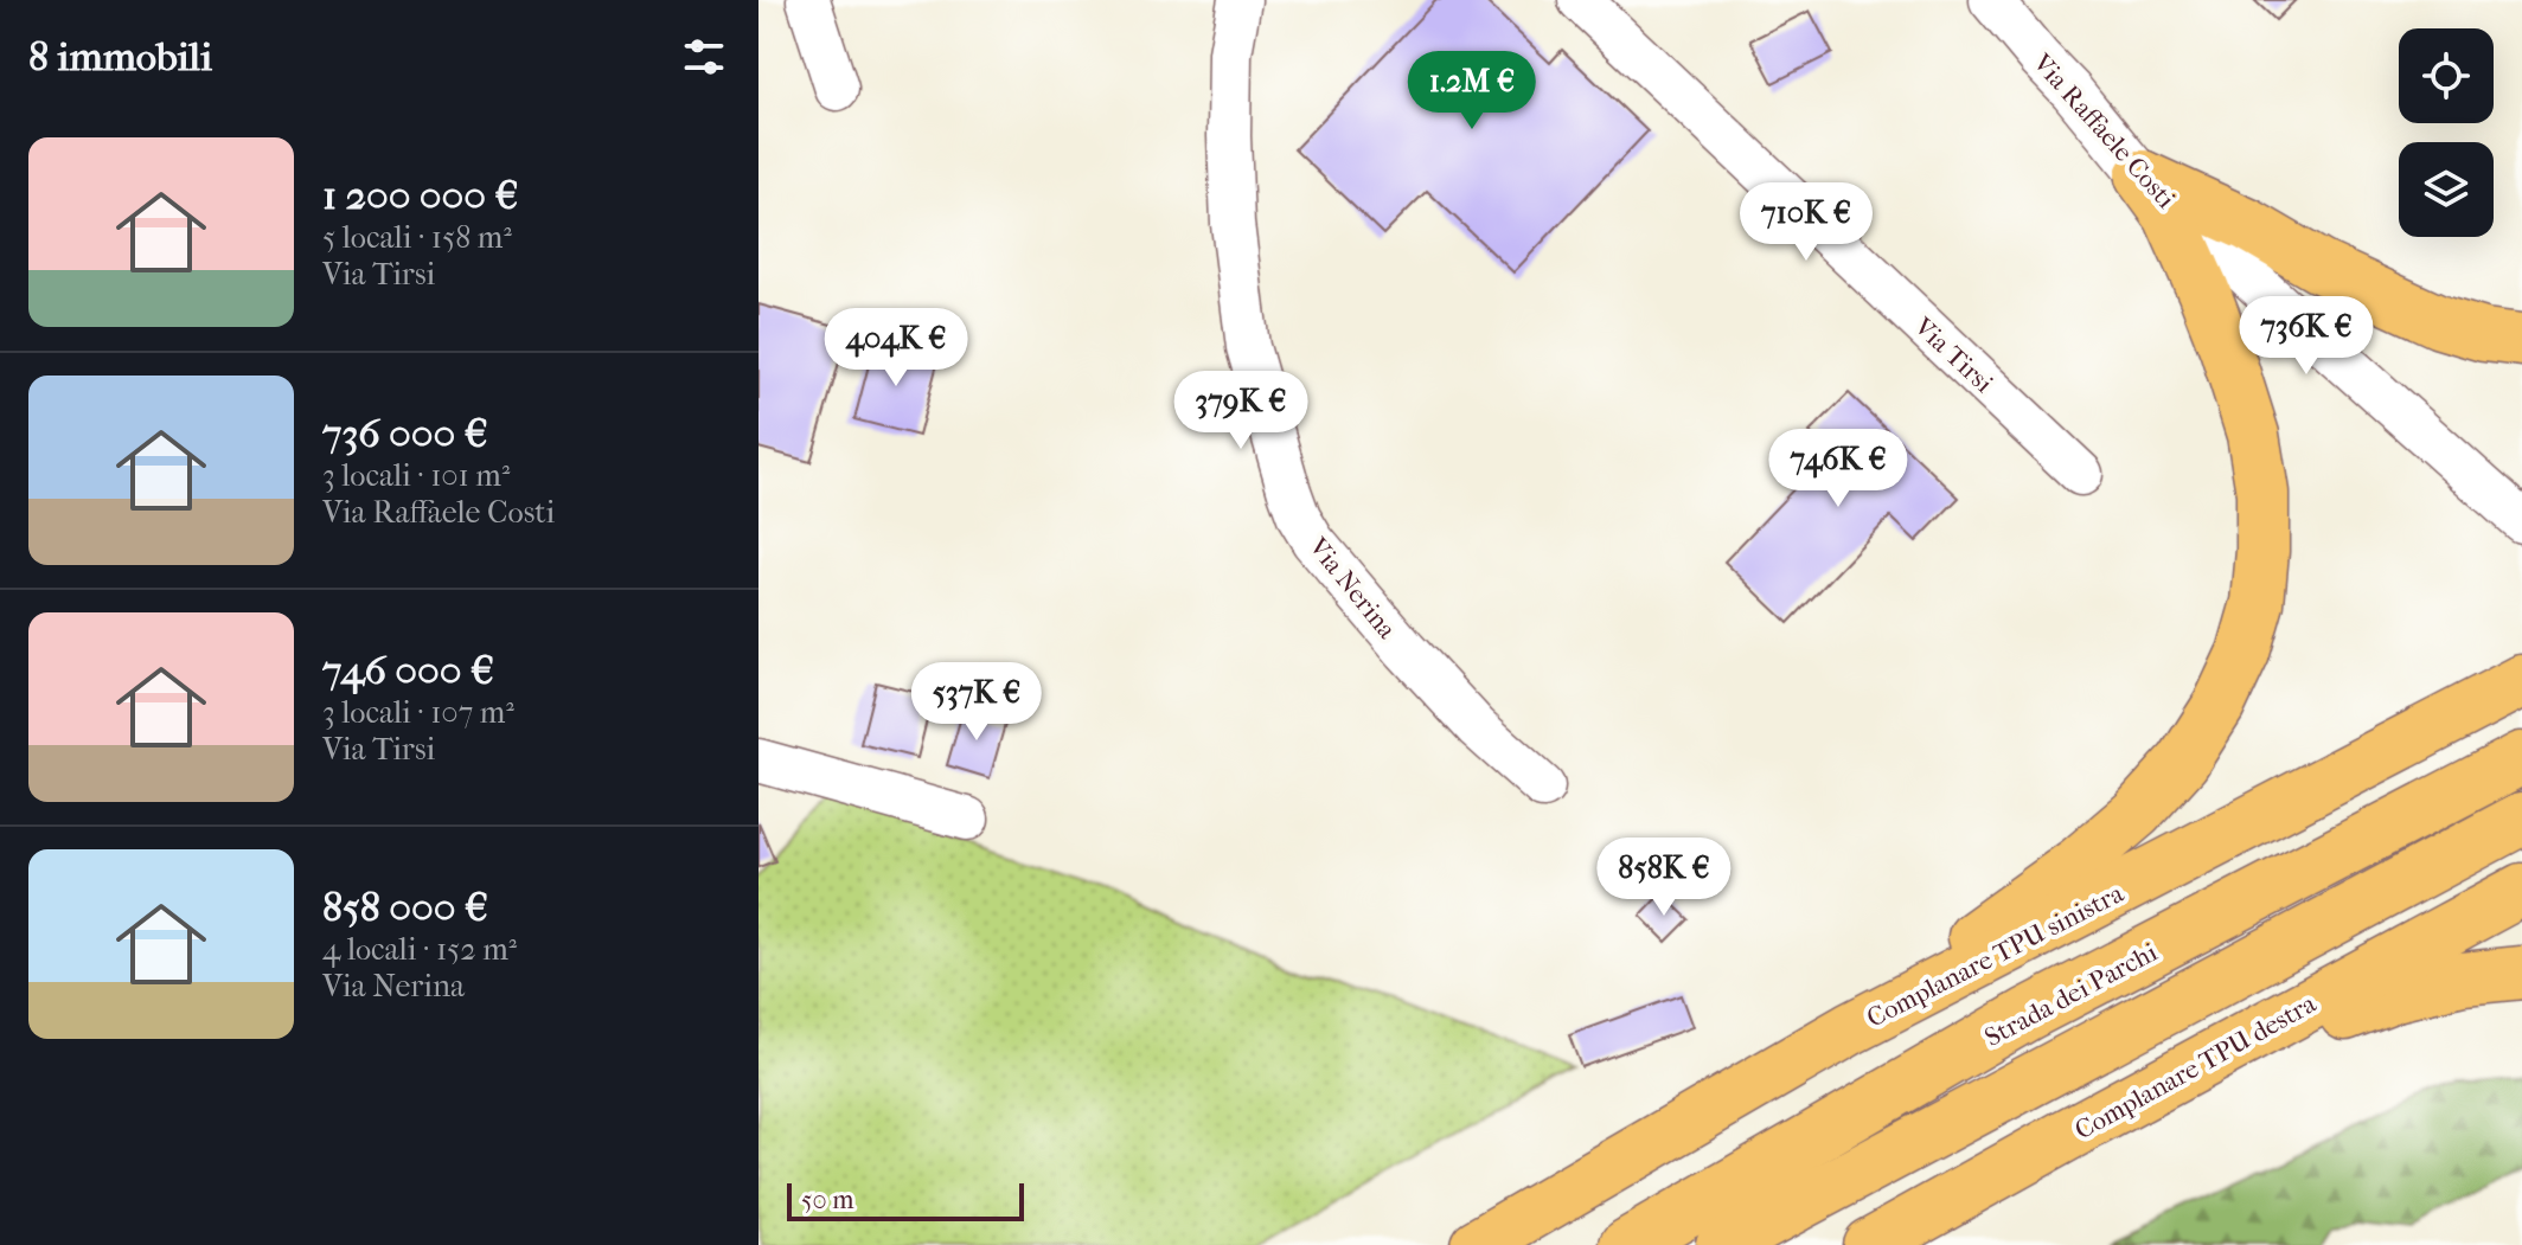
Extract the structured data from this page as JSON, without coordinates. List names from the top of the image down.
{
  "streets": {
    "highway": ["Complanare TPU sinistra", "Strada dei Parchi", "Complanare TPU destra"],
    "street": ["Via Raffaele Costi", "Via Tirsi", "Via Nerina"]
  },
  "scale_bar": "50 m",
  "page": {
    "heading": "8 immobili",
    "price": [
      "1.2M €",
      "710K €",
      "736K €",
      "404K €",
      "379K €",
      "746K €",
      "537K €",
      "858K €"
    ],
    "list": [
      {
        "name": "1 200 000 €",
        "note": "5 locali · 158 m² · Via Tirsi"
      },
      {
        "name": "736 000 €",
        "note": "3 locali · 101 m² · Via Raffaele Costi"
      },
      {
        "name": "746 000 €",
        "note": "3 locali · 107 m² · Via Tirsi"
      },
      {
        "name": "858 000 €",
        "note": "4 locali · 152 m² · Via Nerina"
      }
    ],
    "scale": "50 m"
  }
}
